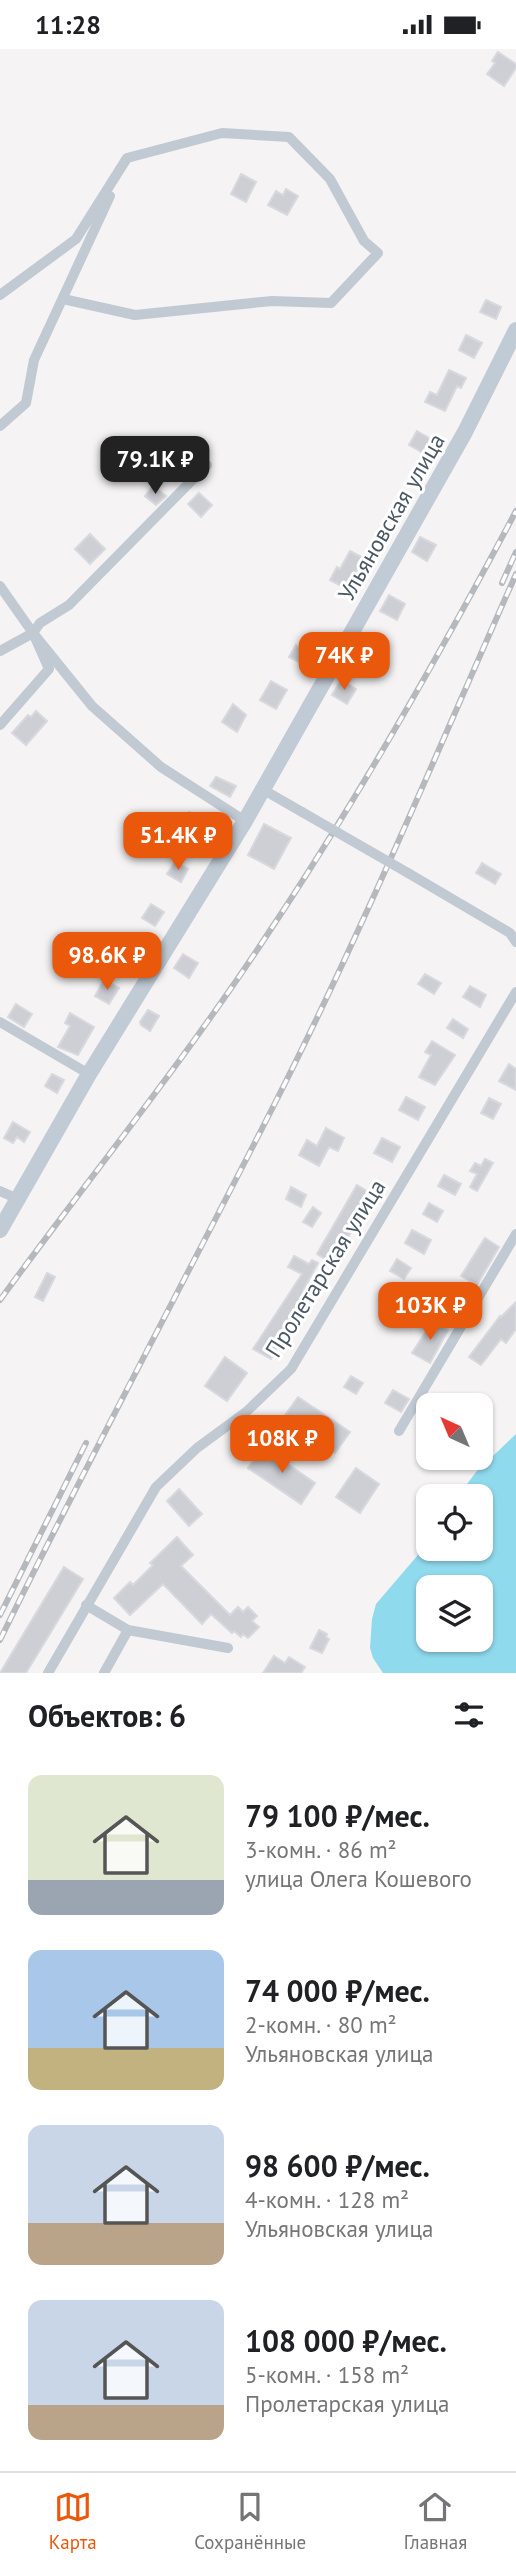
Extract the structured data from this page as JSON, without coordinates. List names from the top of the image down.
{
  "streets": {
    "main road": ["Ульяновская улица"],
    "street": ["Пролетарская улица"]
  },
  "north": "top left",
  "page": {
    "status": "11:28",
    "price": [
      "79.1K ₽",
      "74K ₽",
      "51.4K ₽",
      "98.6K ₽",
      "103K ₽",
      "108K ₽"
    ],
    "heading": "Объектов: 6",
    "list": [
      {
        "name": "79 100 ₽/мес.",
        "note": "3-комн. · 86 m² · улица Олега Кошевого"
      },
      {
        "name": "74 000 ₽/мес.",
        "note": "2-комн. · 80 m² · Ульяновская улица"
      },
      {
        "name": "98 600 ₽/мес.",
        "note": "4-комн. · 128 m² · Ульяновская улица"
      },
      {
        "name": "108 000 ₽/мес.",
        "note": "5-комн. · 158 m² · Пролетарская улица"
      }
    ],
    "tabs": ["Карта", "Сохранённые", "Главная"]
  }
}
